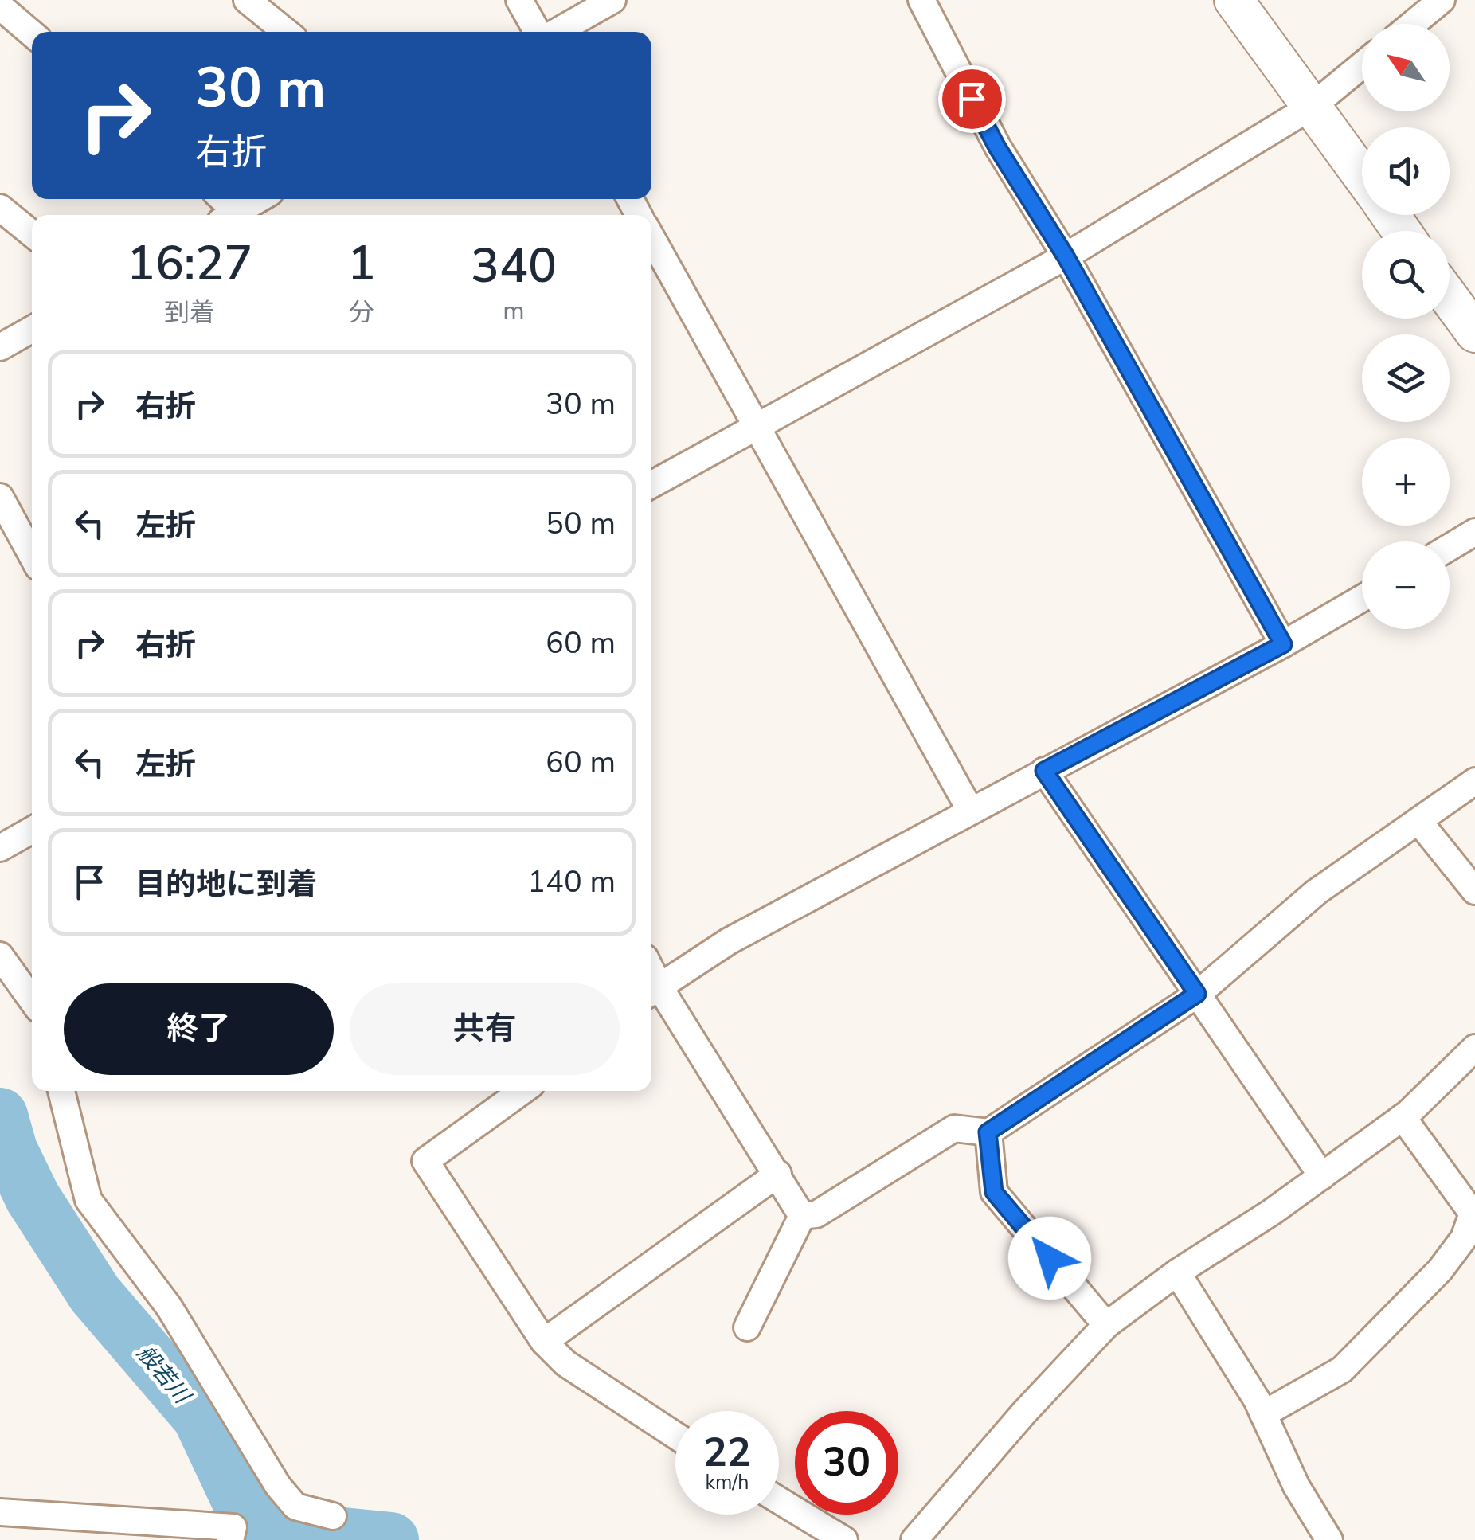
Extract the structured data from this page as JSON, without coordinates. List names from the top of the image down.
{
  "water": ["般若川"],
  "north": "top left",
  "page": {
    "map_buttons": ["+", "−"],
    "turn": ["30 m", "右折"],
    "eta": [
      "16:27",
      "到着",
      "1",
      "分",
      "340",
      "m"
    ],
    "list": [
      {
        "name": "右折",
        "value": "30 m"
      },
      {
        "name": "左折",
        "value": "50 m"
      },
      {
        "name": "右折",
        "value": "60 m"
      },
      {
        "name": "左折",
        "value": "60 m"
      },
      {
        "name": "目的地に到着",
        "value": "140 m"
      }
    ],
    "buttons": ["終了", "共有"],
    "speed": "22 km/h",
    "limit": "30"
  }
}
